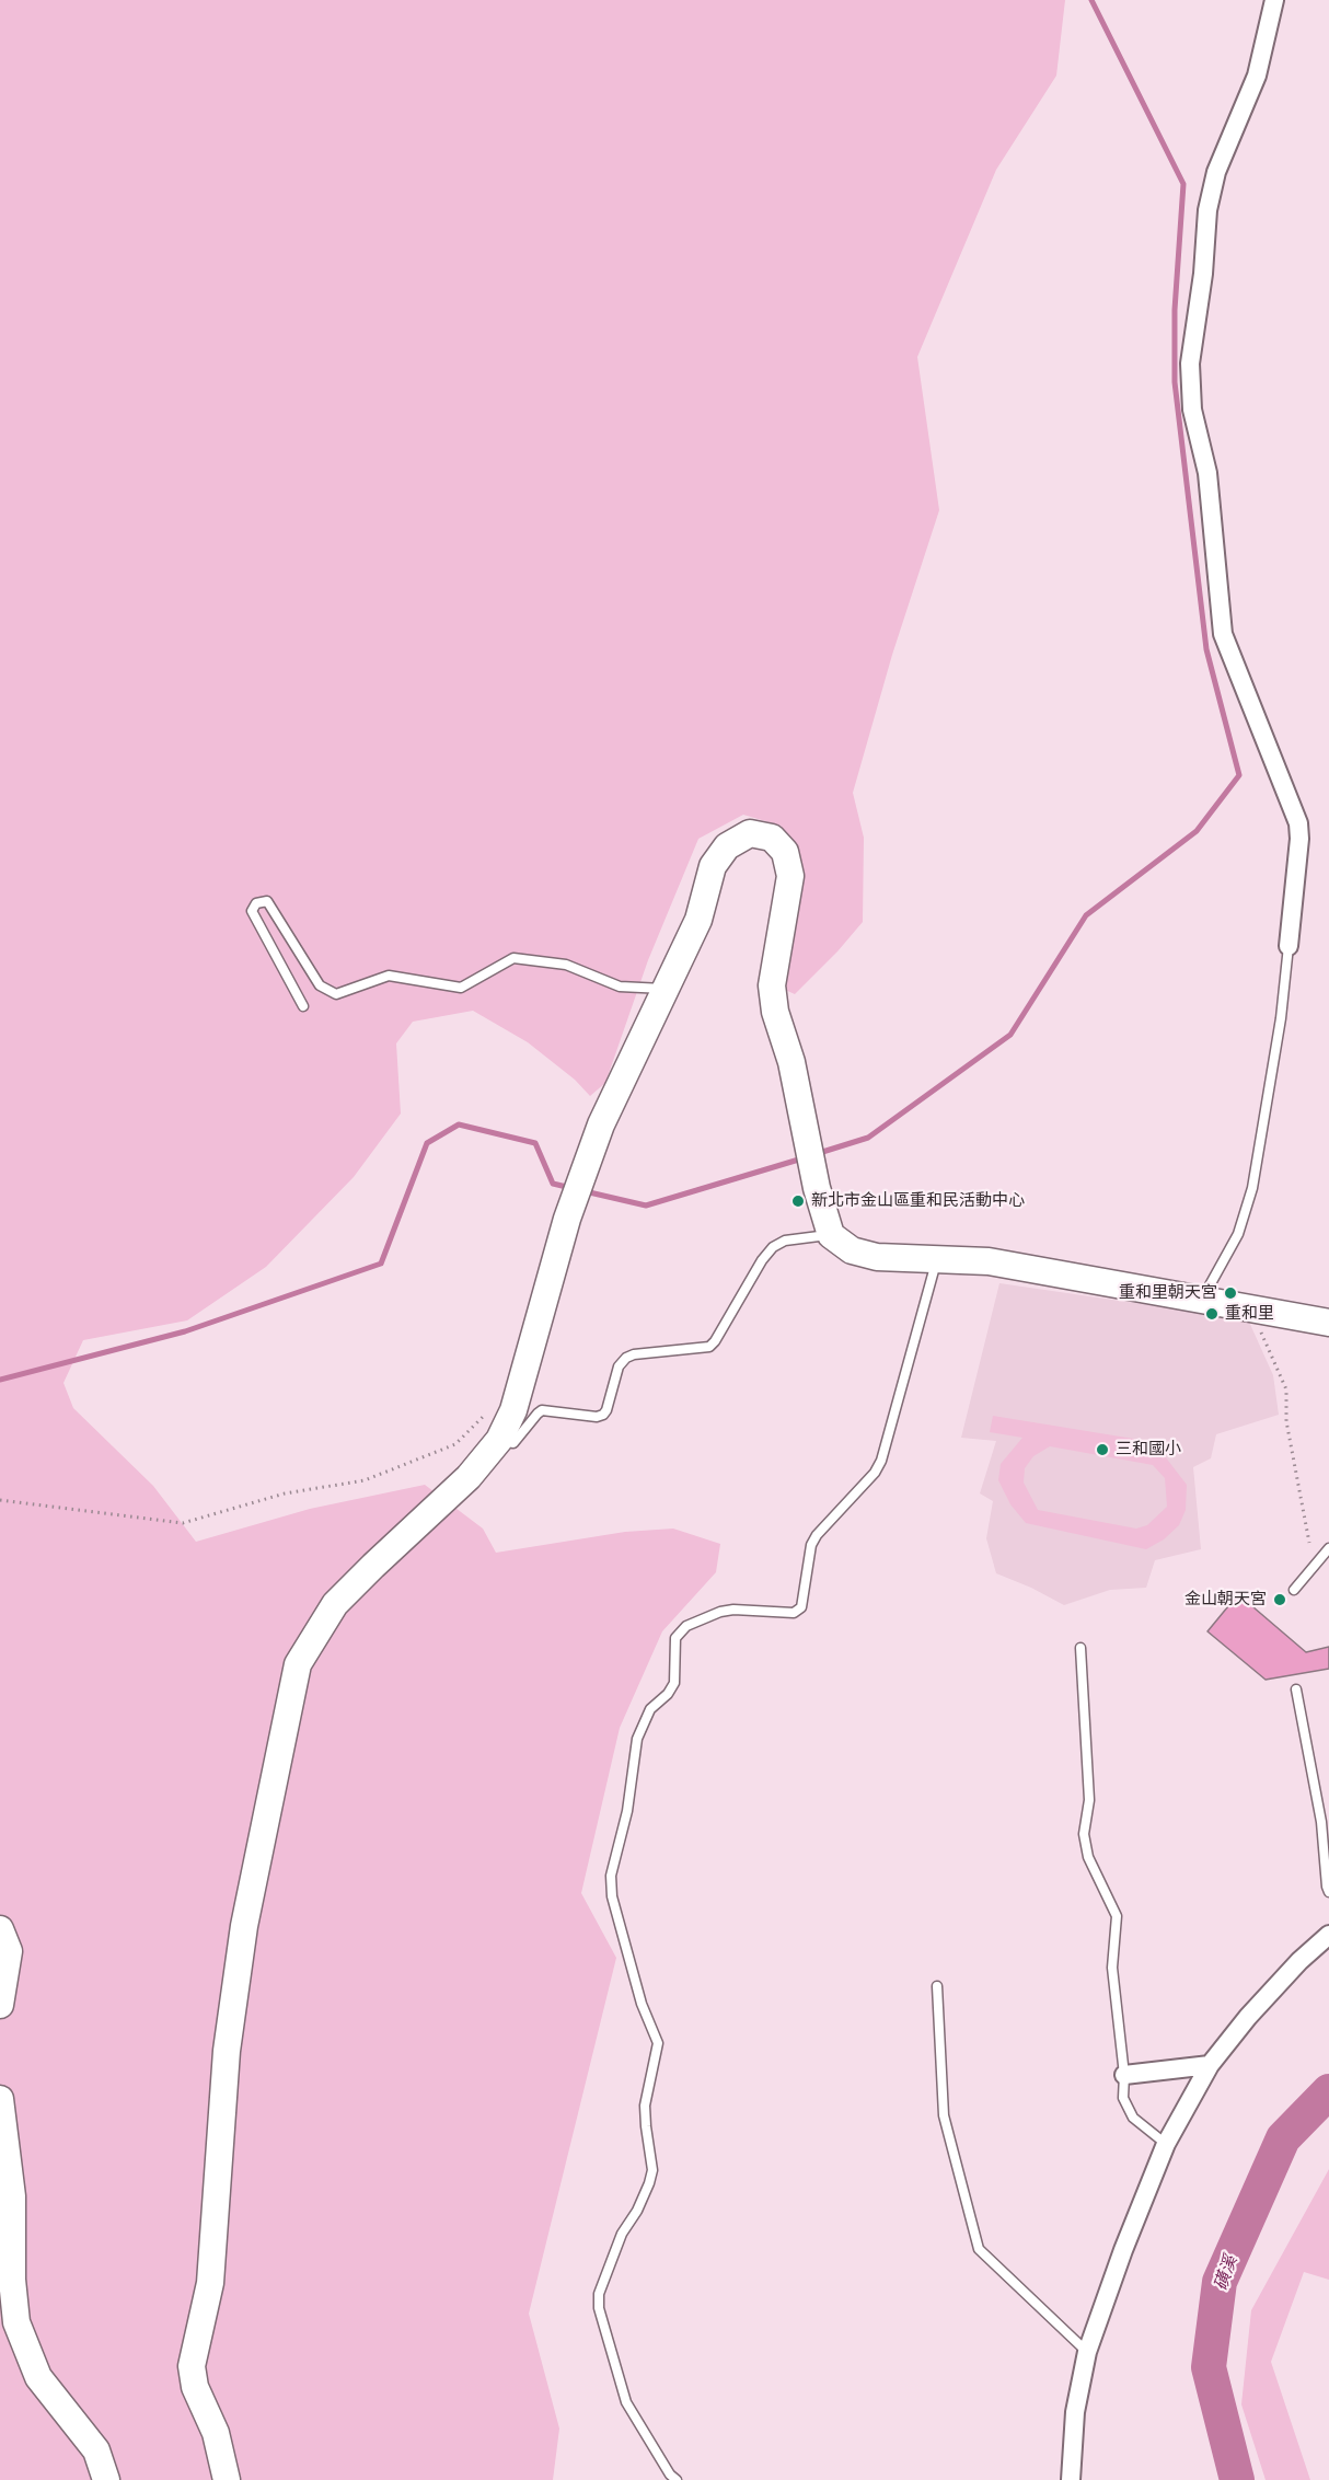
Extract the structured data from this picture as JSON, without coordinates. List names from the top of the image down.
{
  "water": ["磺溪"],
  "places": [
    "新北市金山區重和民活動中心",
    "重和里朝天宮",
    "重和里",
    "三和國小",
    "金山朝天宮"
  ]
}
